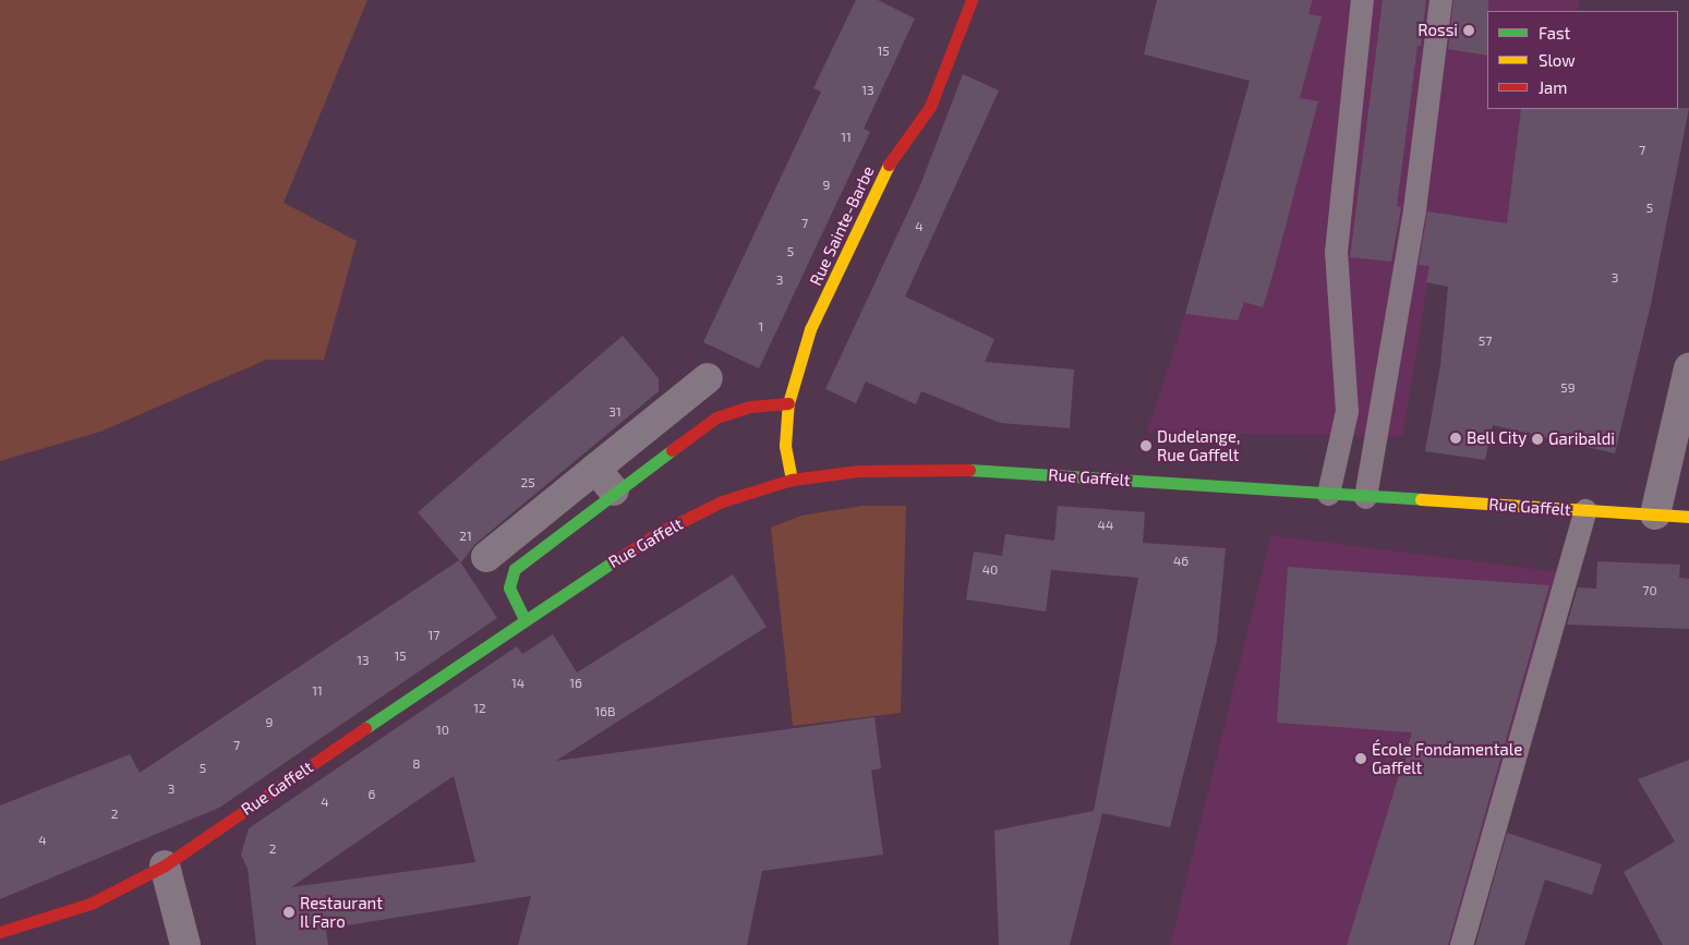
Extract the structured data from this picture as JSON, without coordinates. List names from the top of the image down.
{
  "streets": {
    "main road": ["Rue Sainte-Barbe", "Rue Gaffelt"]
  },
  "crossings": [
    ["Rue Sainte-Barbe", "Rue Gaffelt"]
  ],
  "places": [
    "Rossi",
    "Bell City",
    "Garibaldi",
    "Dudelange, Rue Gaffelt",
    "École Fondamentale Gaffelt",
    "Restaurant Il Faro"
  ],
  "house_numbers": [
    "15",
    "13",
    "11",
    "7",
    "9",
    "5",
    "7",
    "4",
    "5",
    "3",
    "3",
    "1",
    "57",
    "59",
    "31",
    "25",
    "44",
    "21",
    "46",
    "40",
    "70",
    "17",
    "15",
    "13",
    "14",
    "16",
    "11",
    "12",
    "16B",
    "9",
    "10",
    "7",
    "8",
    "5",
    "3",
    "6",
    "4",
    "2",
    "4",
    "2"
  ],
  "legend": ["Fast", "Slow", "Jam"]
}
